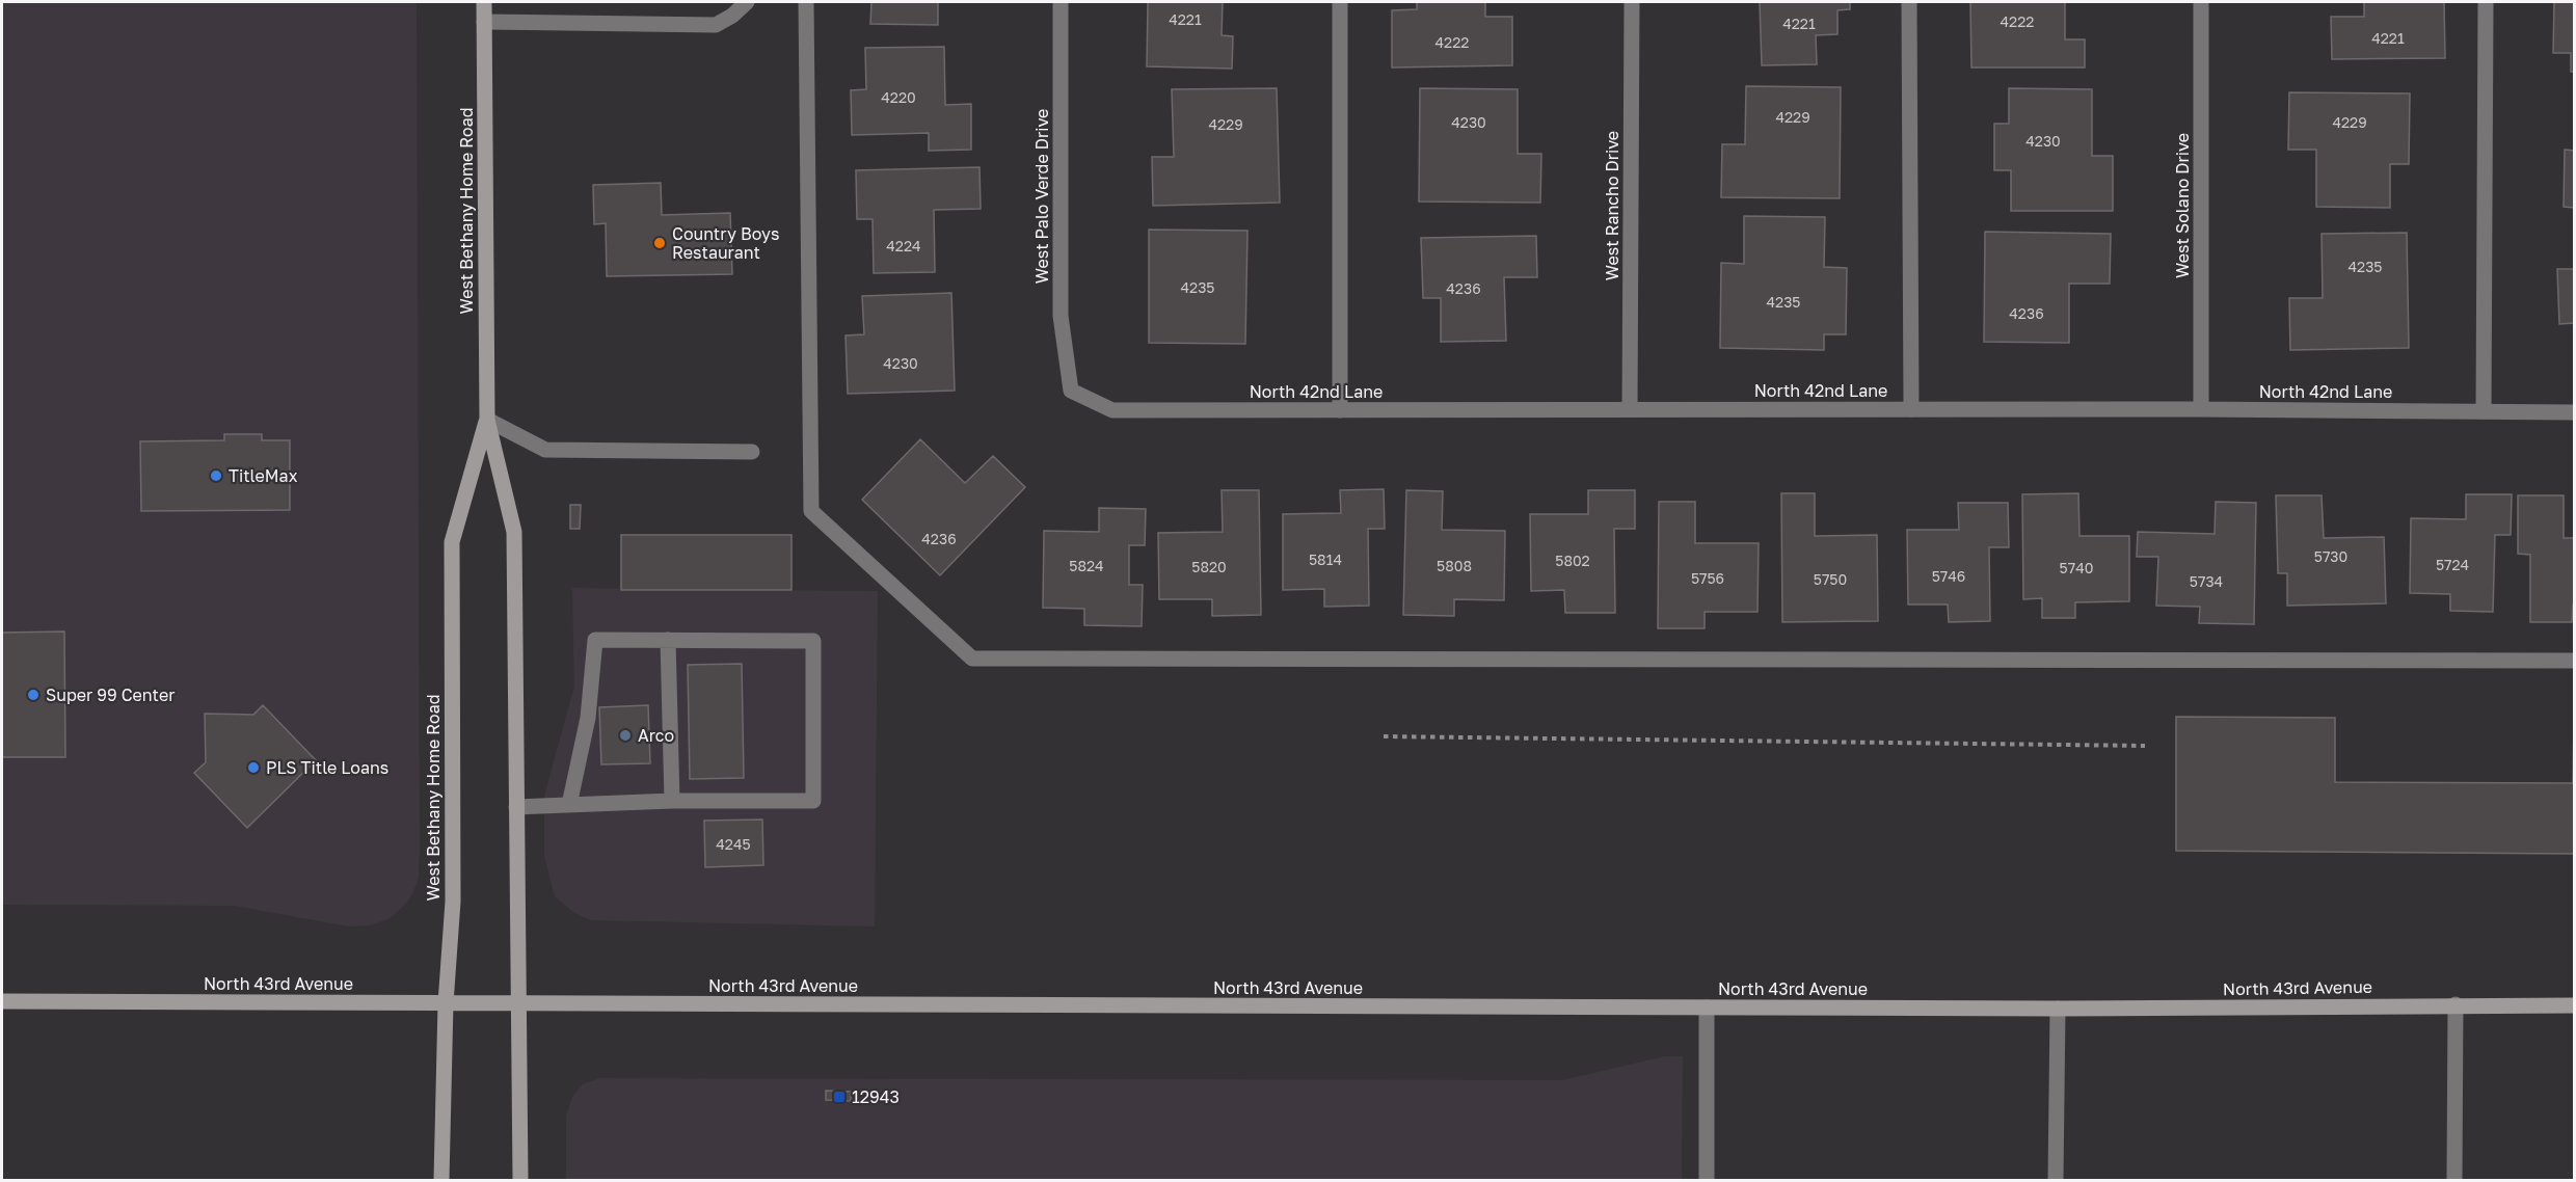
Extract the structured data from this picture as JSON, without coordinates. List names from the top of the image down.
{
  "streets": {
    "main road": ["West Bethany Home Road", "North 43rd Avenue"],
    "street": [
      "West Palo Verde Drive",
      "West Rancho Drive",
      "West Solano Drive",
      "North 42nd Lane"
    ]
  },
  "crossings": [
    ["West Palo Verde Drive", "North 42nd Lane"],
    ["West Rancho Drive", "North 42nd Lane"],
    ["West Solano Drive", "North 42nd Lane"],
    ["West Bethany Home Road", "North 43rd Avenue"]
  ],
  "places": {
    "other": [
      "Country Boys Restaurant",
      "TitleMax",
      "Super 99 Center",
      "Arco",
      "PLS Title Loans"
    ],
    "transit": ["12943"]
  },
  "house_numbers": [
    "4221",
    "4222",
    "4221",
    "4221",
    "4222",
    "4220",
    "4229",
    "4230",
    "4229",
    "4229",
    "4230",
    "4224",
    "4235",
    "4235",
    "4236",
    "4235",
    "4236",
    "4230",
    "4236",
    "5730",
    "5814",
    "5802",
    "5724",
    "5824",
    "5808",
    "5820",
    "5740",
    "5746",
    "5756",
    "5750",
    "5734",
    "4245"
  ]
}
